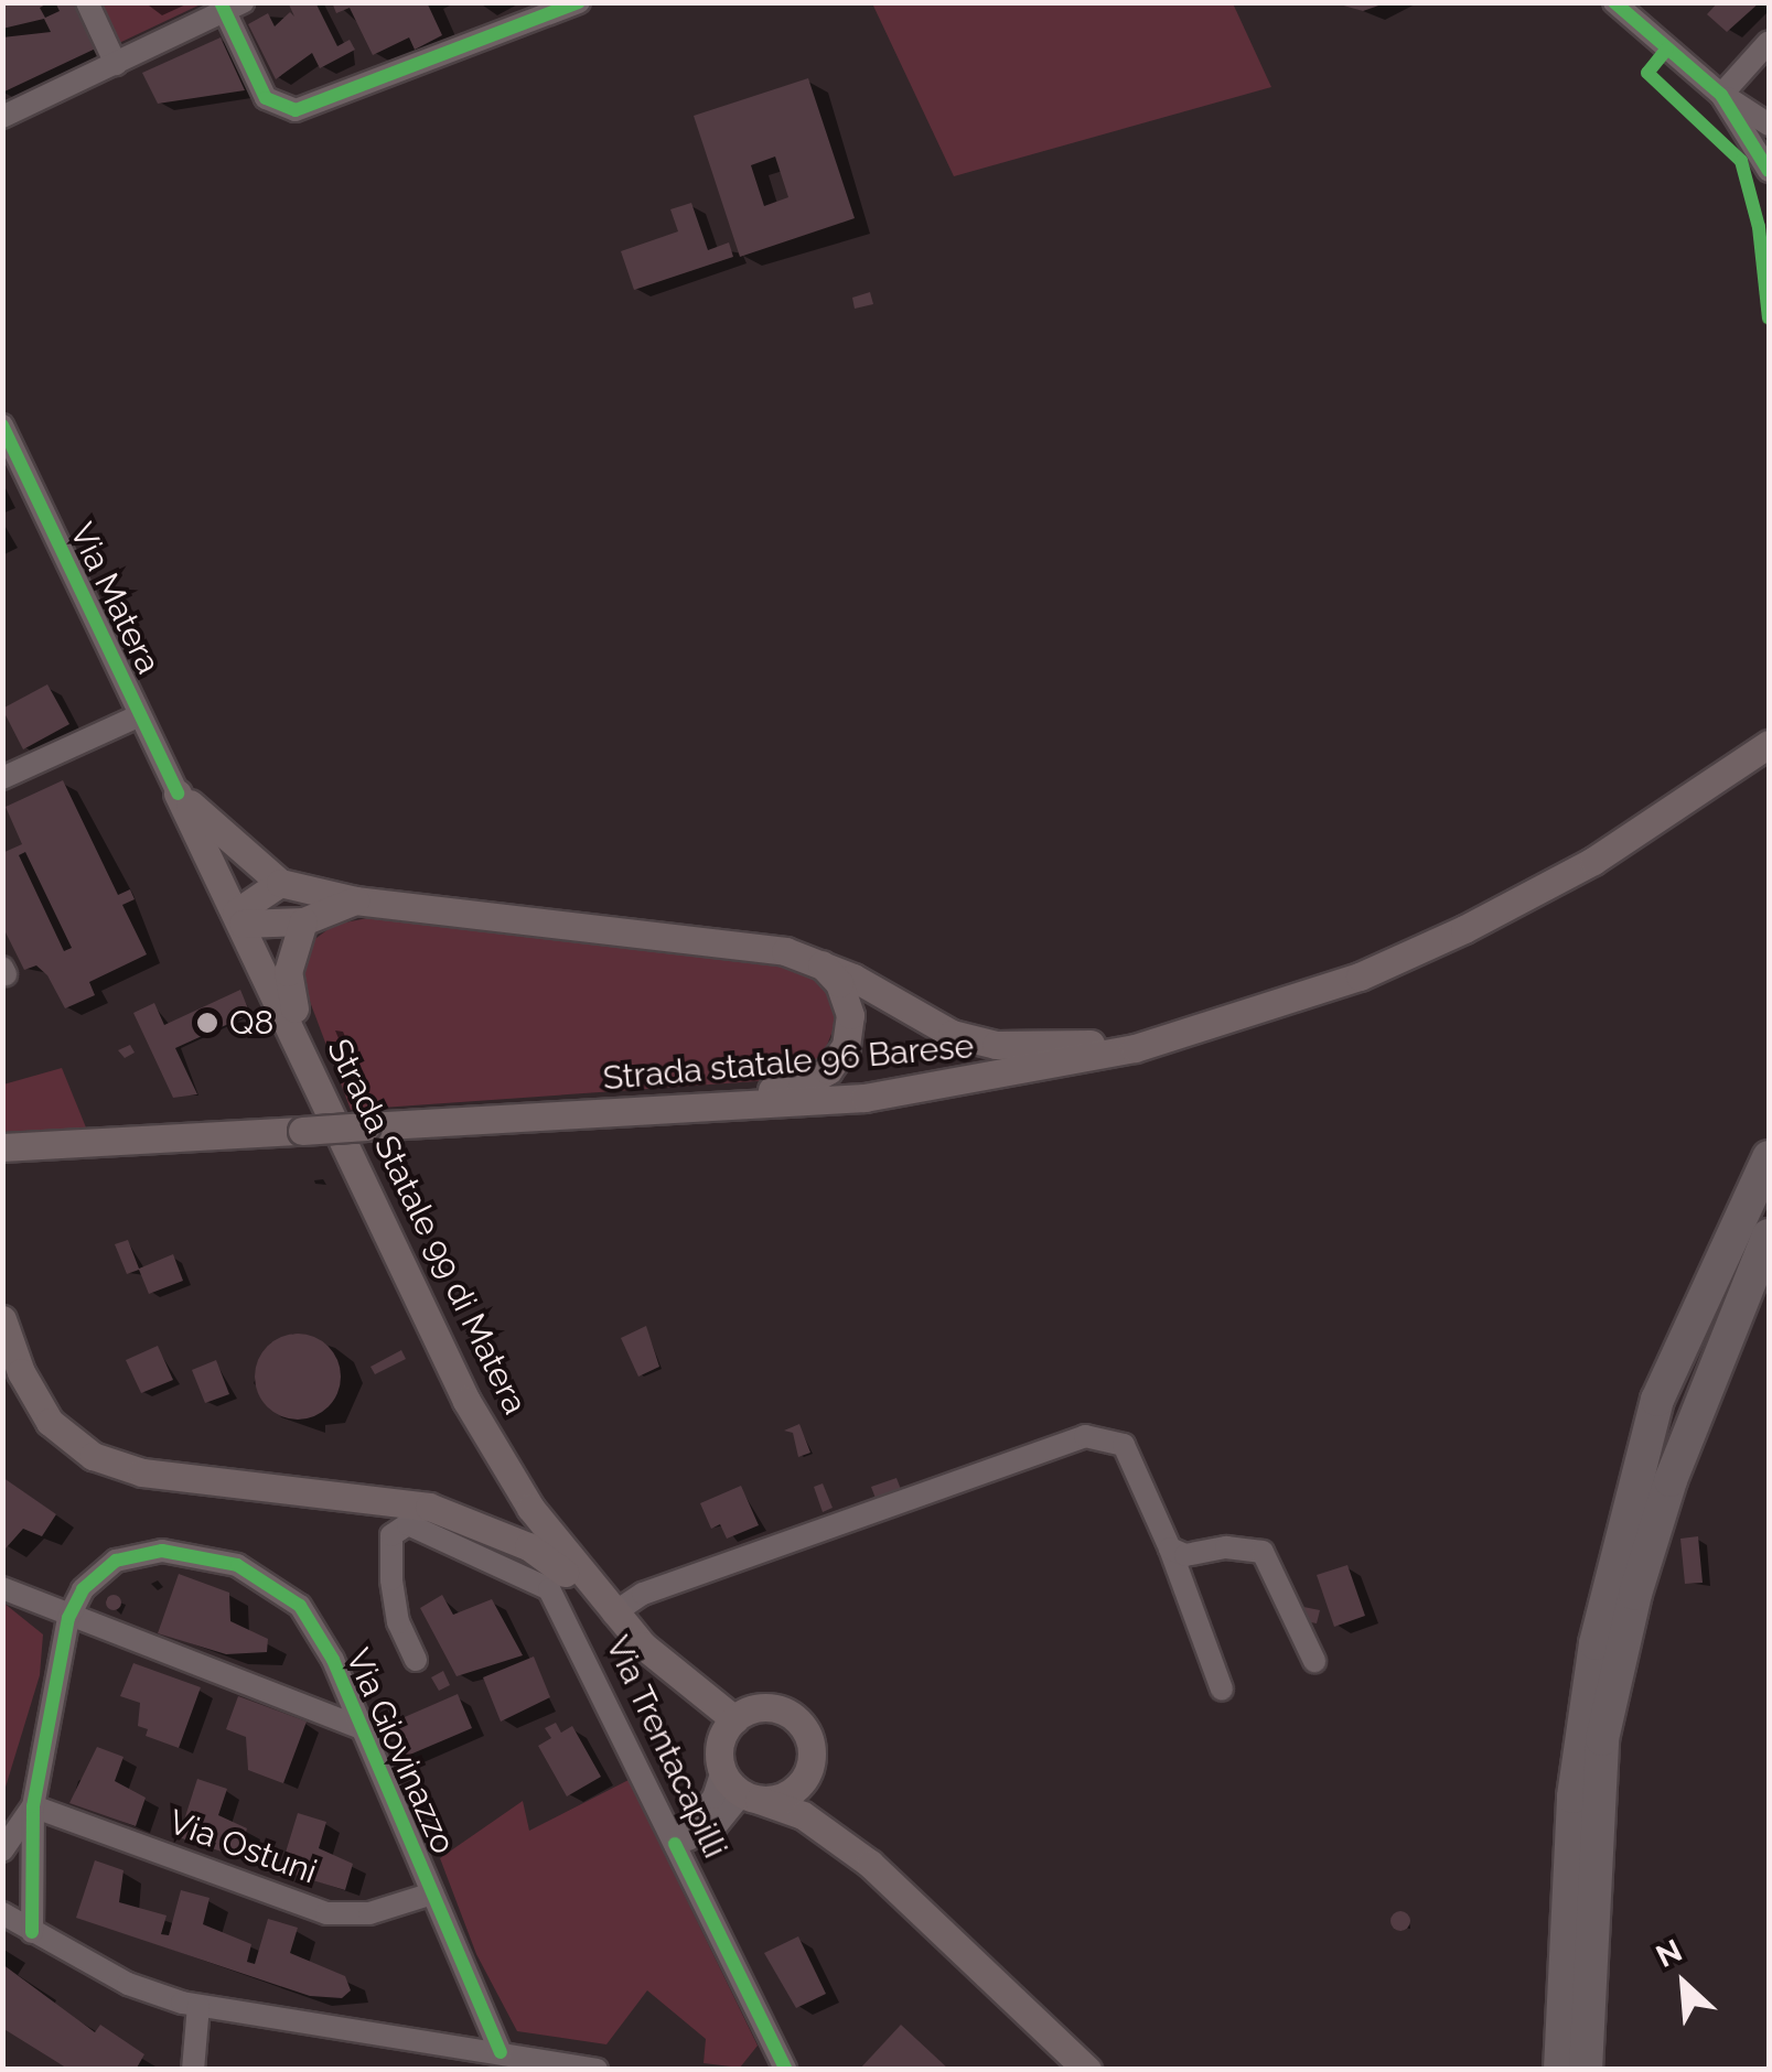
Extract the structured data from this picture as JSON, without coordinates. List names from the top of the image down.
{
  "streets": {
    "main road": ["Strada statale 96 Barese", "Strada Statale 99 di Matera"],
    "street": [
      "Via Matera",
      "Via Trentacapilli",
      "Via Giovinazzo",
      "Via Ostuni"
    ]
  },
  "crossings": [
    ["Via Matera", "Strada Statale 99 di Matera"],
    ["Via Giovinazzo", "Via Ostuni"]
  ],
  "places": ["Q8"],
  "north": "top left"
}
